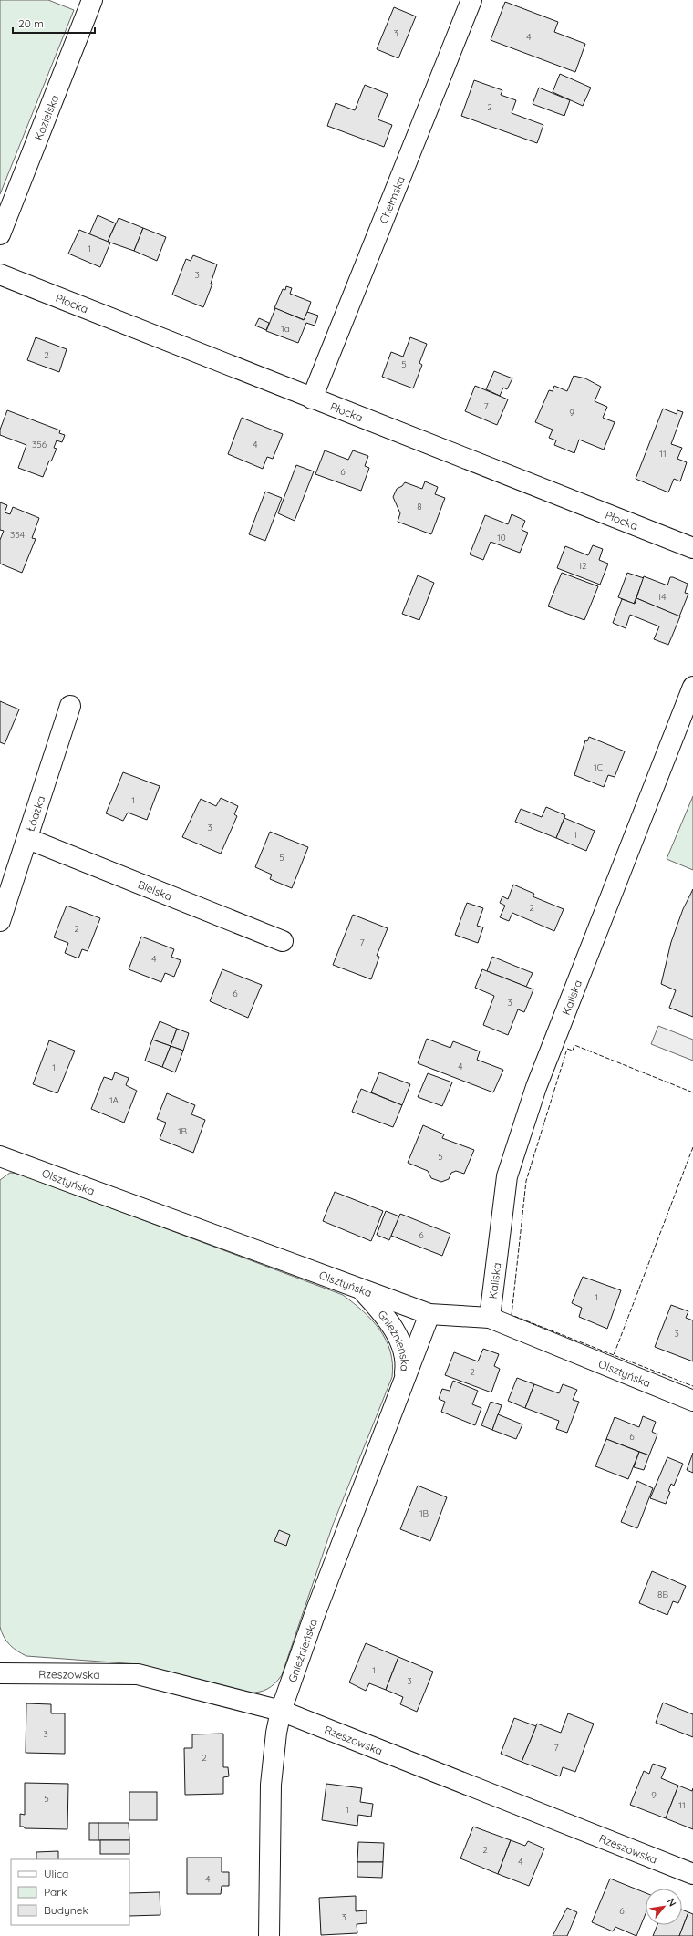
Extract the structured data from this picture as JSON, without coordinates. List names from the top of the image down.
{
  "streets": {
    "street": [
      "Kozielska",
      "Chełmska",
      "Płocka",
      "Łódzka",
      "Bielska",
      "Kaliska",
      "Olsztyńska",
      "Gnieźnieńska",
      "Rzeszowska"
    ]
  },
  "crossings": [
    ["Chełmska", "Płocka"],
    ["Łódzka", "Bielska"],
    ["Kaliska", "Olsztyńska"],
    ["Olsztyńska", "Gnieźnieńska"],
    ["Gnieźnieńska", "Rzeszowska"]
  ],
  "house_numbers": [
    "3",
    "4",
    "2",
    "1",
    "3",
    "1a",
    "2",
    "5",
    "7",
    "9",
    "356",
    "4",
    "11",
    "6",
    "8",
    "354",
    "10",
    "12",
    "14",
    "1C",
    "1",
    "3",
    "1",
    "5",
    "2",
    "2",
    "7",
    "4",
    "6",
    "3",
    "4",
    "1",
    "1A",
    "1B",
    "5",
    "6",
    "1",
    "3",
    "2",
    "6",
    "1B",
    "8B",
    "1",
    "3",
    "3",
    "7",
    "2",
    "9",
    "5",
    "11",
    "1",
    "2",
    "4",
    "4",
    "6",
    "3"
  ],
  "legend": ["Ulica", "Park", "Budynek"],
  "scale_bar": "20 m",
  "north": "top right"
}
